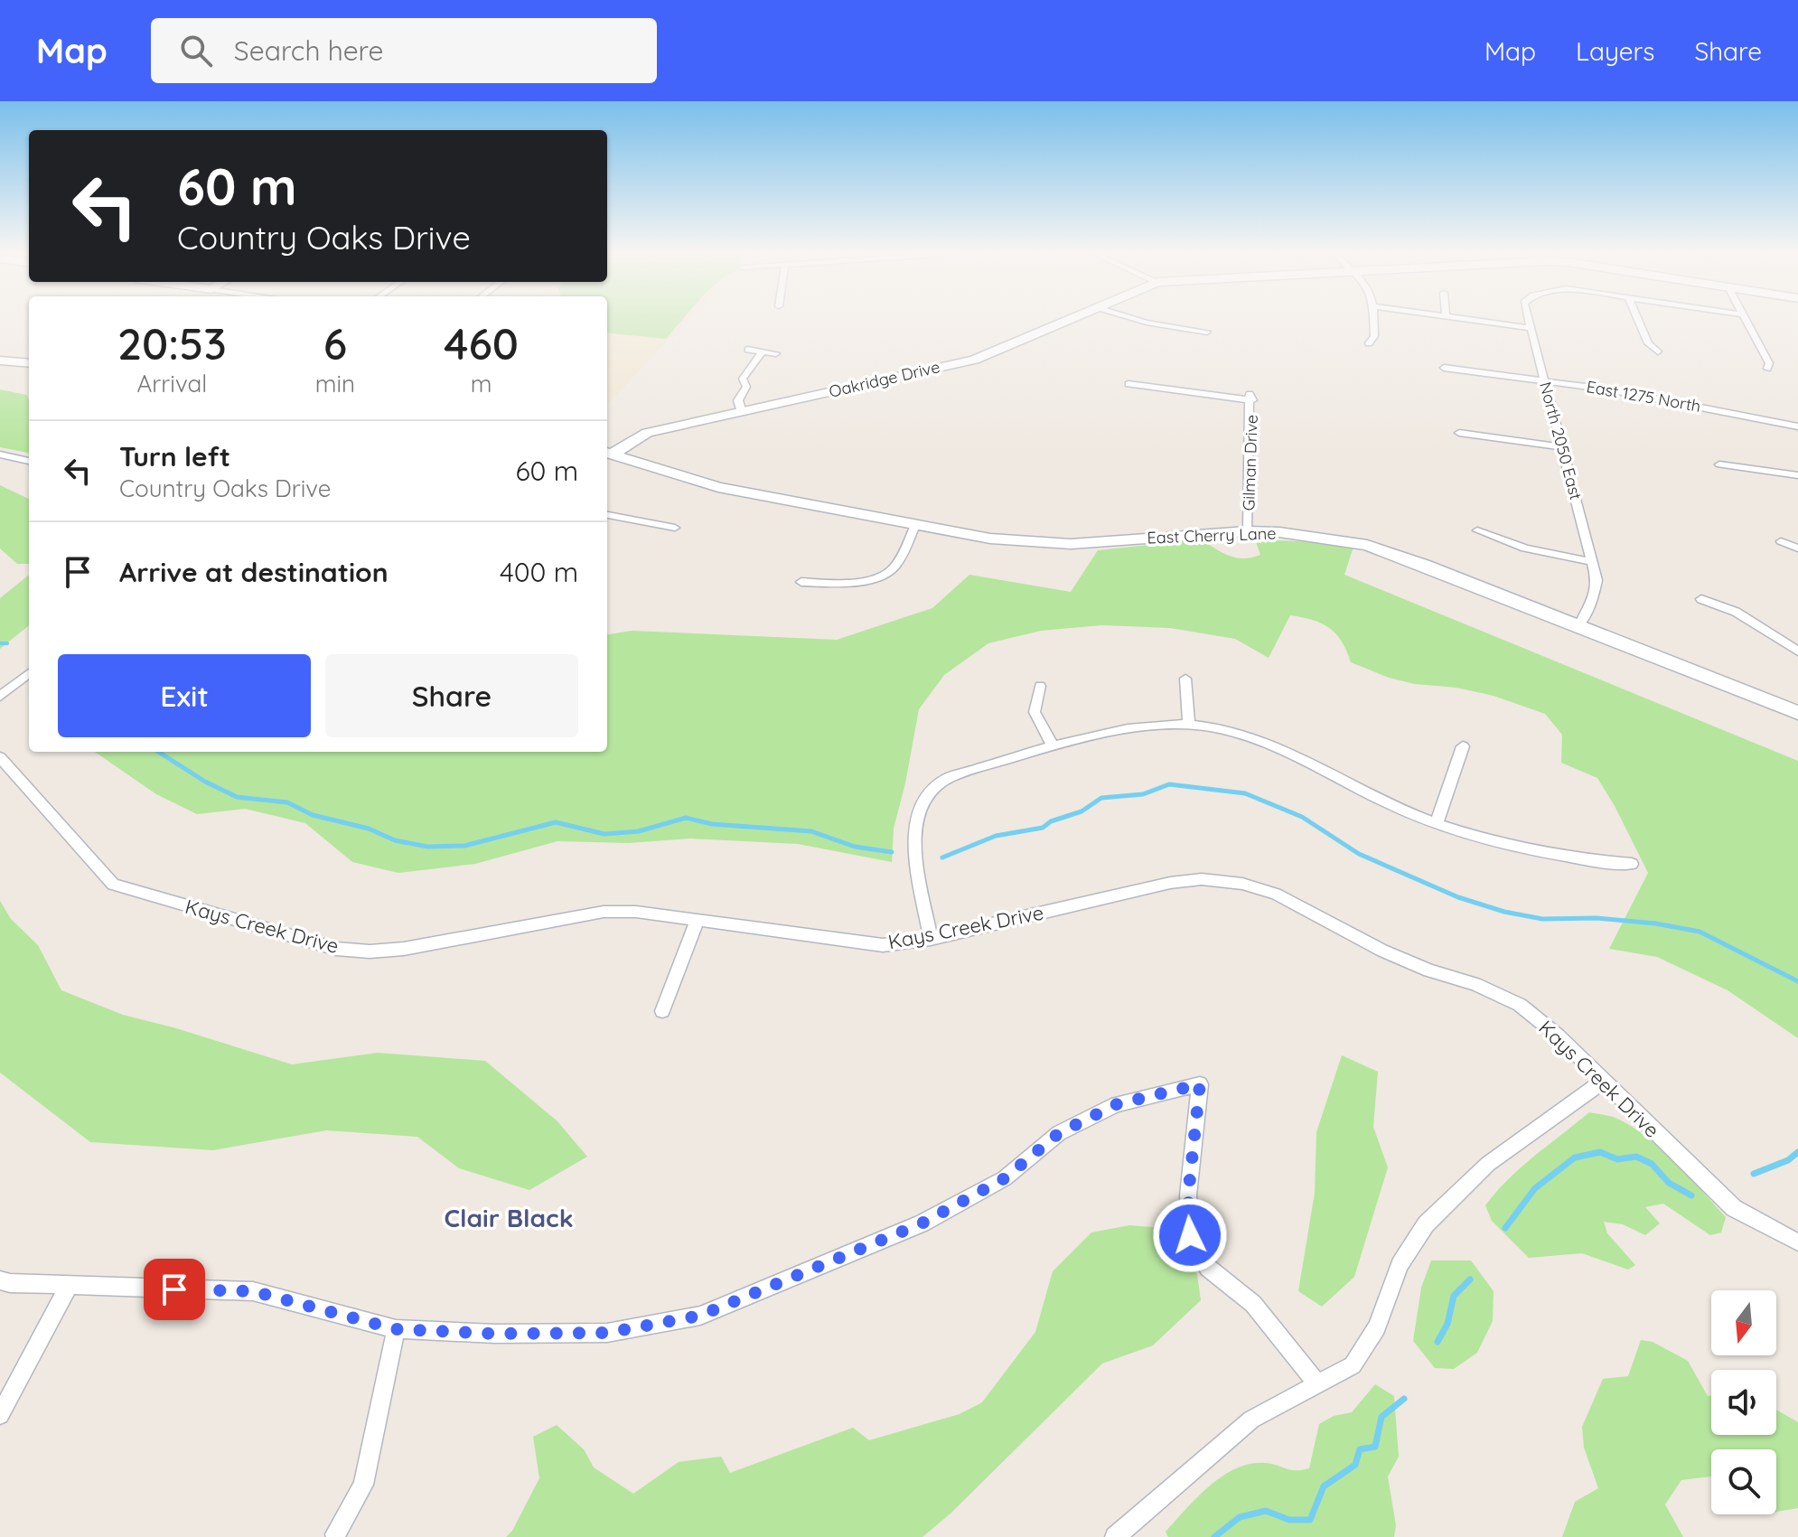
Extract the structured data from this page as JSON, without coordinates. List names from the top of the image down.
{
  "streets": {
    "street": [
      "Oakridge Drive",
      "East 1275 North",
      "North 2050 East",
      "Gilman Drive",
      "East Cherry Lane",
      "Kays Creek Drive"
    ]
  },
  "crossings": [
    ["Oakridge Drive", "East Cherry Lane"],
    ["East 1275 North", "North 2050 East"],
    ["North 2050 East", "East Cherry Lane"],
    ["Gilman Drive", "East Cherry Lane"]
  ],
  "districts": ["Clair Black"],
  "north": "bottom",
  "page": {
    "header": "Map",
    "search": "Search here",
    "nav": ["Map", "Layers", "Share"],
    "turn": ["60 m", "Country Oaks Drive"],
    "eta": [
      "20:53",
      "Arrival",
      "6",
      "min",
      "460",
      "m"
    ],
    "list": [
      {
        "name": "Turn left",
        "note": "Country Oaks Drive",
        "value": "60 m"
      },
      {
        "name": "Arrive at destination",
        "value": "400 m"
      }
    ],
    "buttons": ["Exit", "Share"]
  }
}
